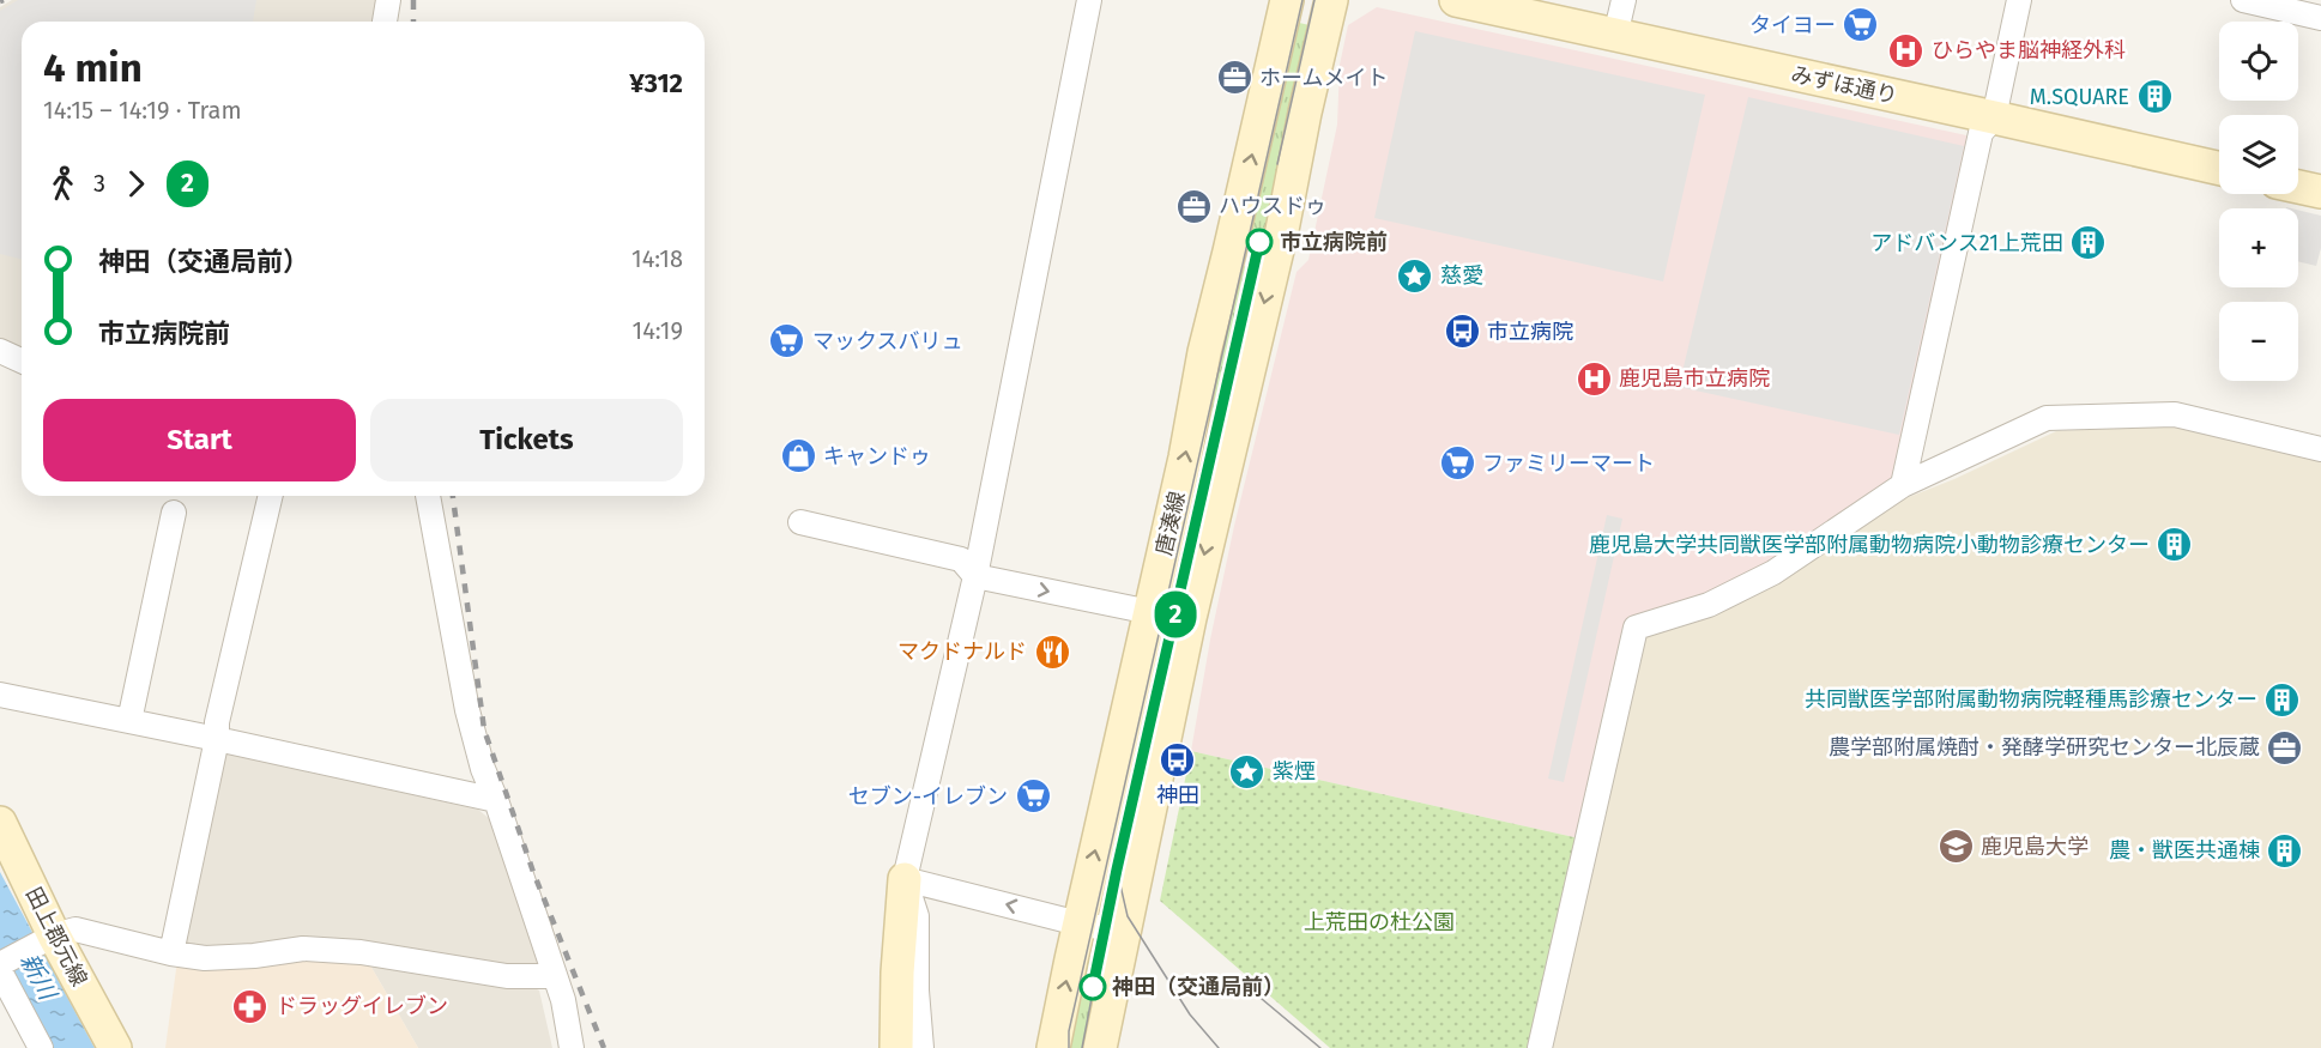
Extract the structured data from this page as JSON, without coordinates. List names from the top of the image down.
{
  "streets": {
    "street": ["みずほ通り", "唐湊線", "田上郡元線"]
  },
  "water": ["新川"],
  "parks": ["上荒田の杜公園"],
  "places": {
    "supermarket": [
      "タイヨー",
      "マックスバリュ",
      "ファミリーマート",
      "セブン-イレブン"
    ],
    "hospital": ["ひらやま脳神経外科", "鹿児島市立病院"],
    "office": ["ホームメイト", "ハウスドゥ", "農学部附属焼酎・発酵学研究センター北辰蔵"],
    "building": [
      "M.SQUARE",
      "アドバンス21上荒田",
      "鹿児島大学共同獣医学部附属動物病院小動物診療センター",
      "共同獣医学部附属動物病院軽種馬診療センター",
      "農・獣医共通棟"
    ],
    "other": ["市立病院前", "神田（交通局前）"],
    "place": ["慈愛", "紫煙"],
    "bus stop": ["市立病院", "神田"],
    "shop": ["キャンドゥ"],
    "restaurant": ["マクドナルド"],
    "school or university": ["鹿児島大学"],
    "pharmacy": ["ドラッグイレブン"]
  },
  "lines": ["tram line 2"],
  "page": {
    "on_map": "2",
    "map_buttons": ["+", "−"],
    "heading": ["4 min", "14:15 – 14:19 · Tram", "¥312"],
    "legs": ["3", "2"],
    "list": [
      {
        "name": "神田（交通局前）",
        "value": "14:18"
      },
      {
        "name": "市立病院前",
        "value": "14:19"
      }
    ],
    "buttons": ["Start", "Tickets"]
  }
}
